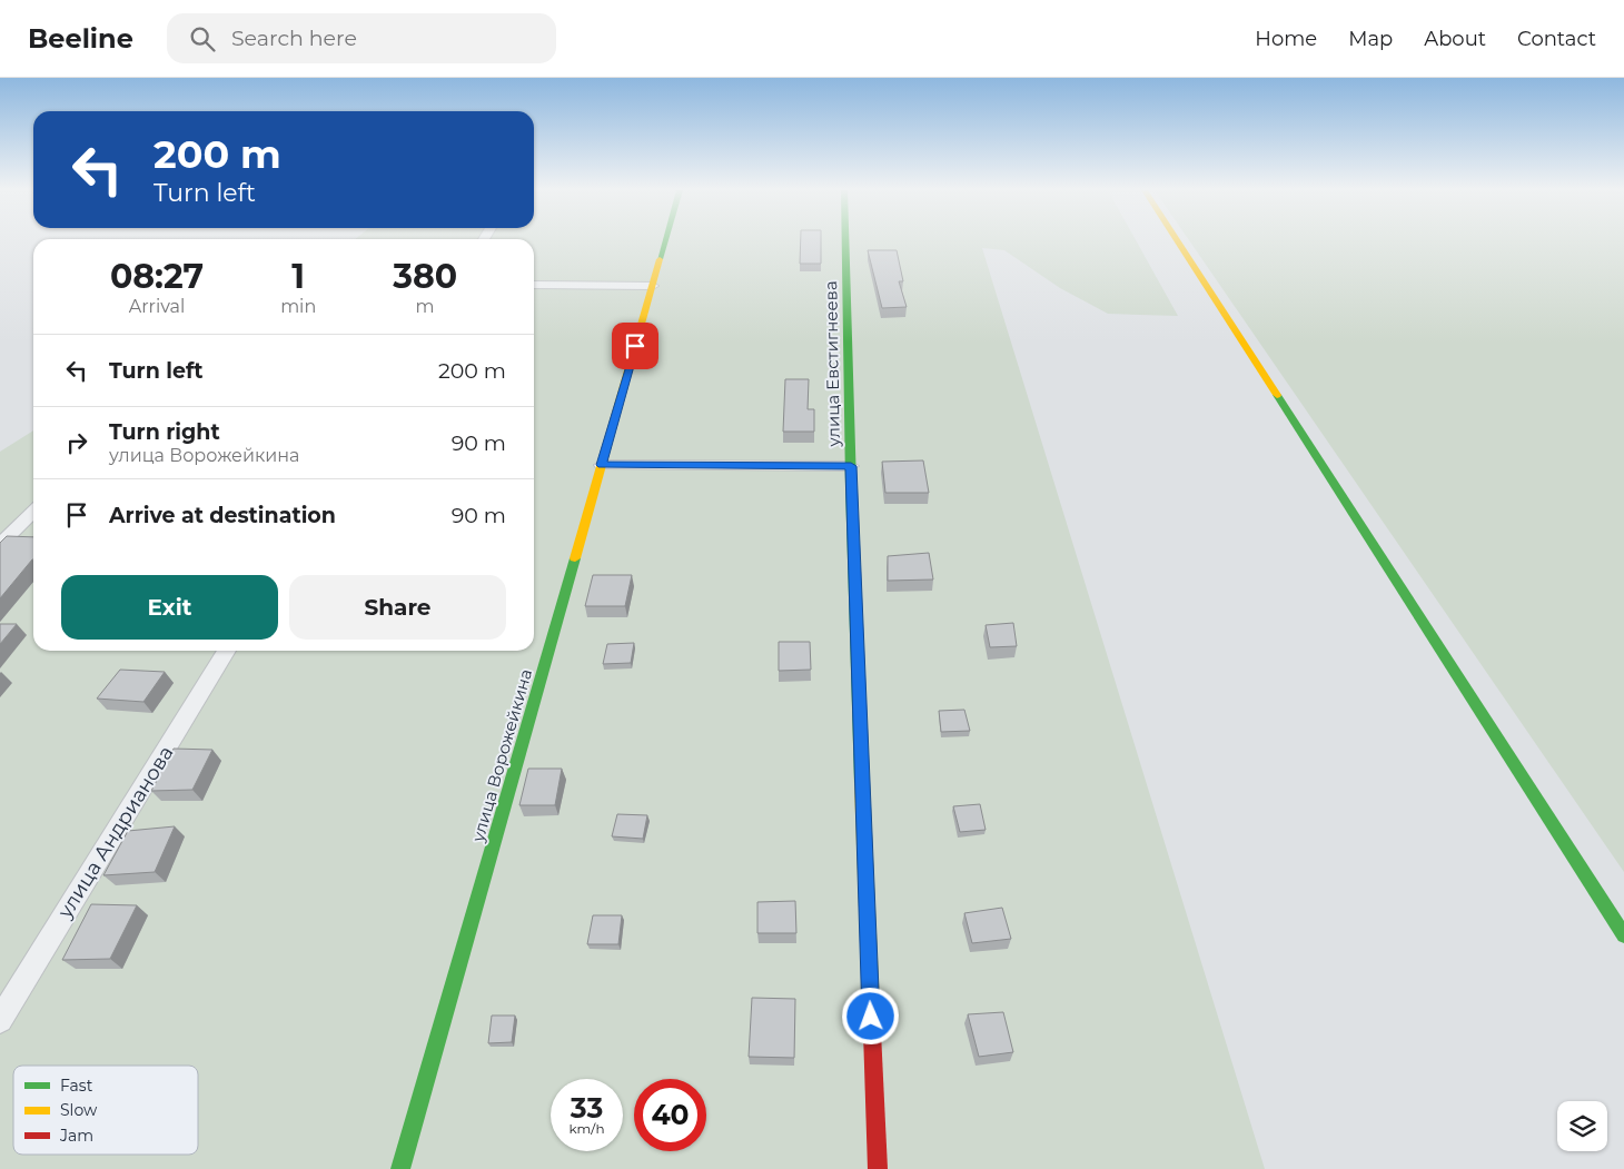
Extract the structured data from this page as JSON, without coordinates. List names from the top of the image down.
{
  "streets": {
    "street": ["улица Евстигнеева", "улица Ворожейкина", "улица Андрианова"]
  },
  "legend": ["Fast", "Slow", "Jam"],
  "page": {
    "header": "Beeline",
    "search": "Search here",
    "nav": [
      "Home",
      "Map",
      "About",
      "Contact"
    ],
    "turn": ["200 m", "Turn left"],
    "eta": [
      "08:27",
      "Arrival",
      "1",
      "min",
      "380",
      "m"
    ],
    "list": [
      {
        "name": "Turn left",
        "value": "200 m"
      },
      {
        "name": "Turn right",
        "note": "улица Ворожейкина",
        "value": "90 m"
      },
      {
        "name": "Arrive at destination",
        "value": "90 m"
      }
    ],
    "buttons": ["Exit", "Share"],
    "speed": "33 km/h",
    "limit": "40"
  }
}
